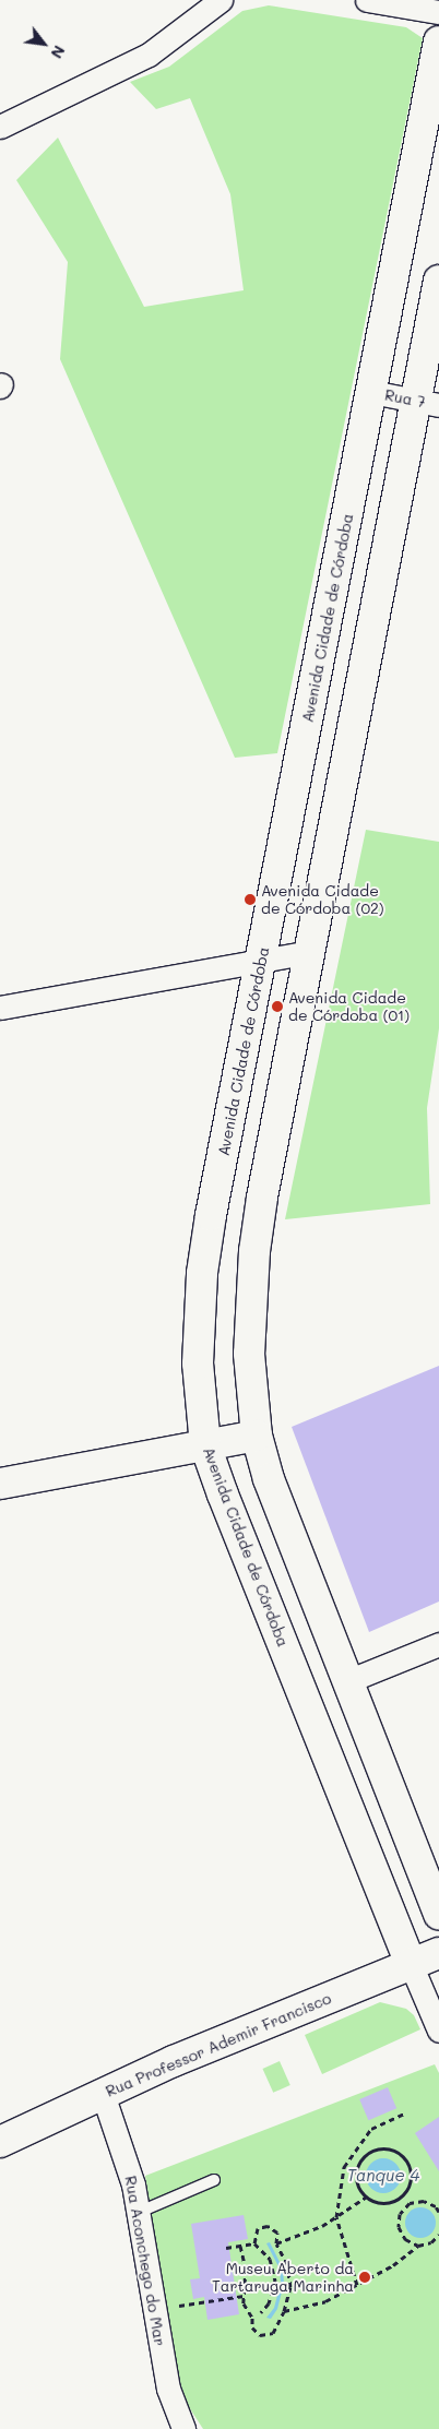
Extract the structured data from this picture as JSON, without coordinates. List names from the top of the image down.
{
  "streets": {
    "street": [
      "Rua 7",
      "Avenida Cidade de Córdoba",
      "Rua Professor Ademir Francisco",
      "Rua Aconchego do Mar"
    ]
  },
  "crossings": [
    ["Rua 7", "Avenida Cidade de Córdoba"],
    ["Avenida Cidade de Córdoba", "Rua Professor Ademir Francisco"],
    ["Rua Professor Ademir Francisco", "Rua Aconchego do Mar"]
  ],
  "water": ["Tanque 4"],
  "places": ["Avenida Cidade de Córdoba (02)", "Avenida Cidade de Córdoba (01)", "Museu Aberto da Tartaruga Marinha"],
  "north": "bottom right"
}
